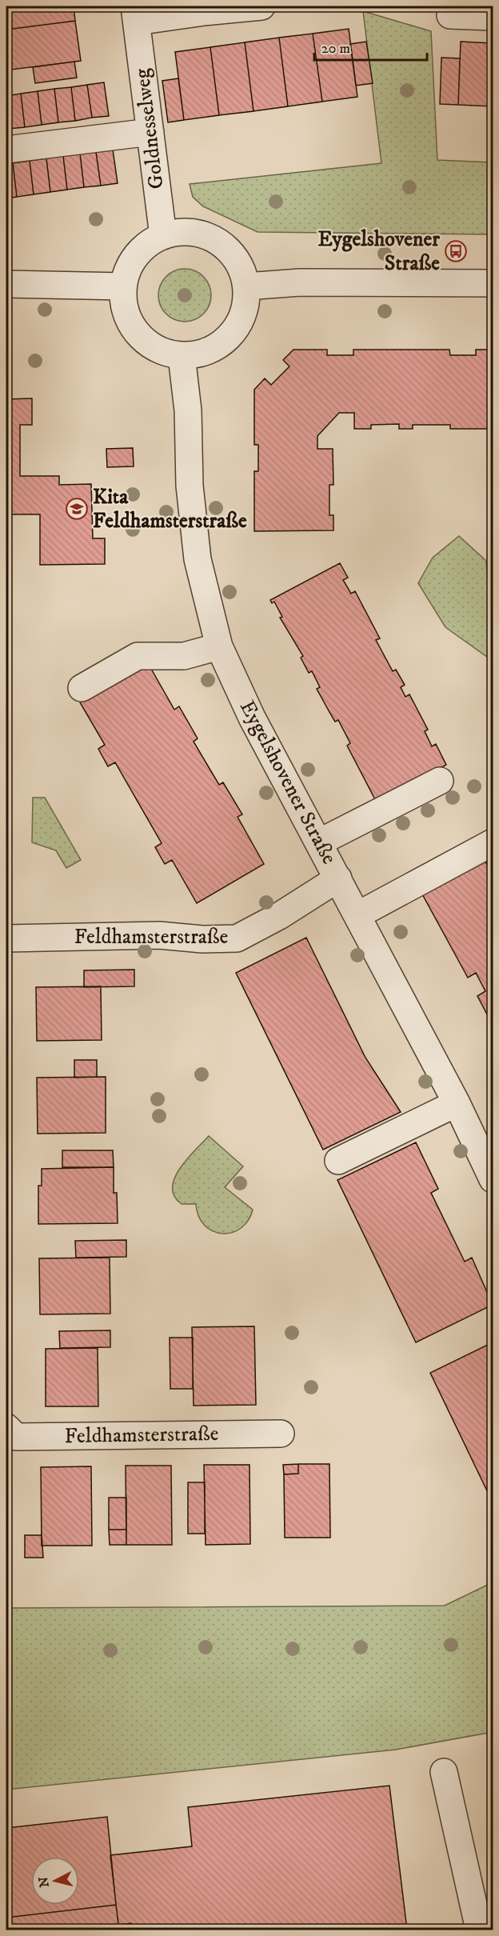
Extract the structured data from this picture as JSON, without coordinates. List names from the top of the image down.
{
  "streets": {
    "street": ["Goldnesselweg", "Eygelshovener Straße", "Feldhamsterstraße"]
  },
  "crossings": [
    ["Goldnesselweg", "Eygelshovener Straße"],
    ["Eygelshovener Straße", "Feldhamsterstraße"]
  ],
  "places": {
    "bus stop": ["Eygelshovener Straße"],
    "school or university": ["Kita Feldhamsterstraße"]
  },
  "scale_bar": "20 m",
  "north": "left"
}
